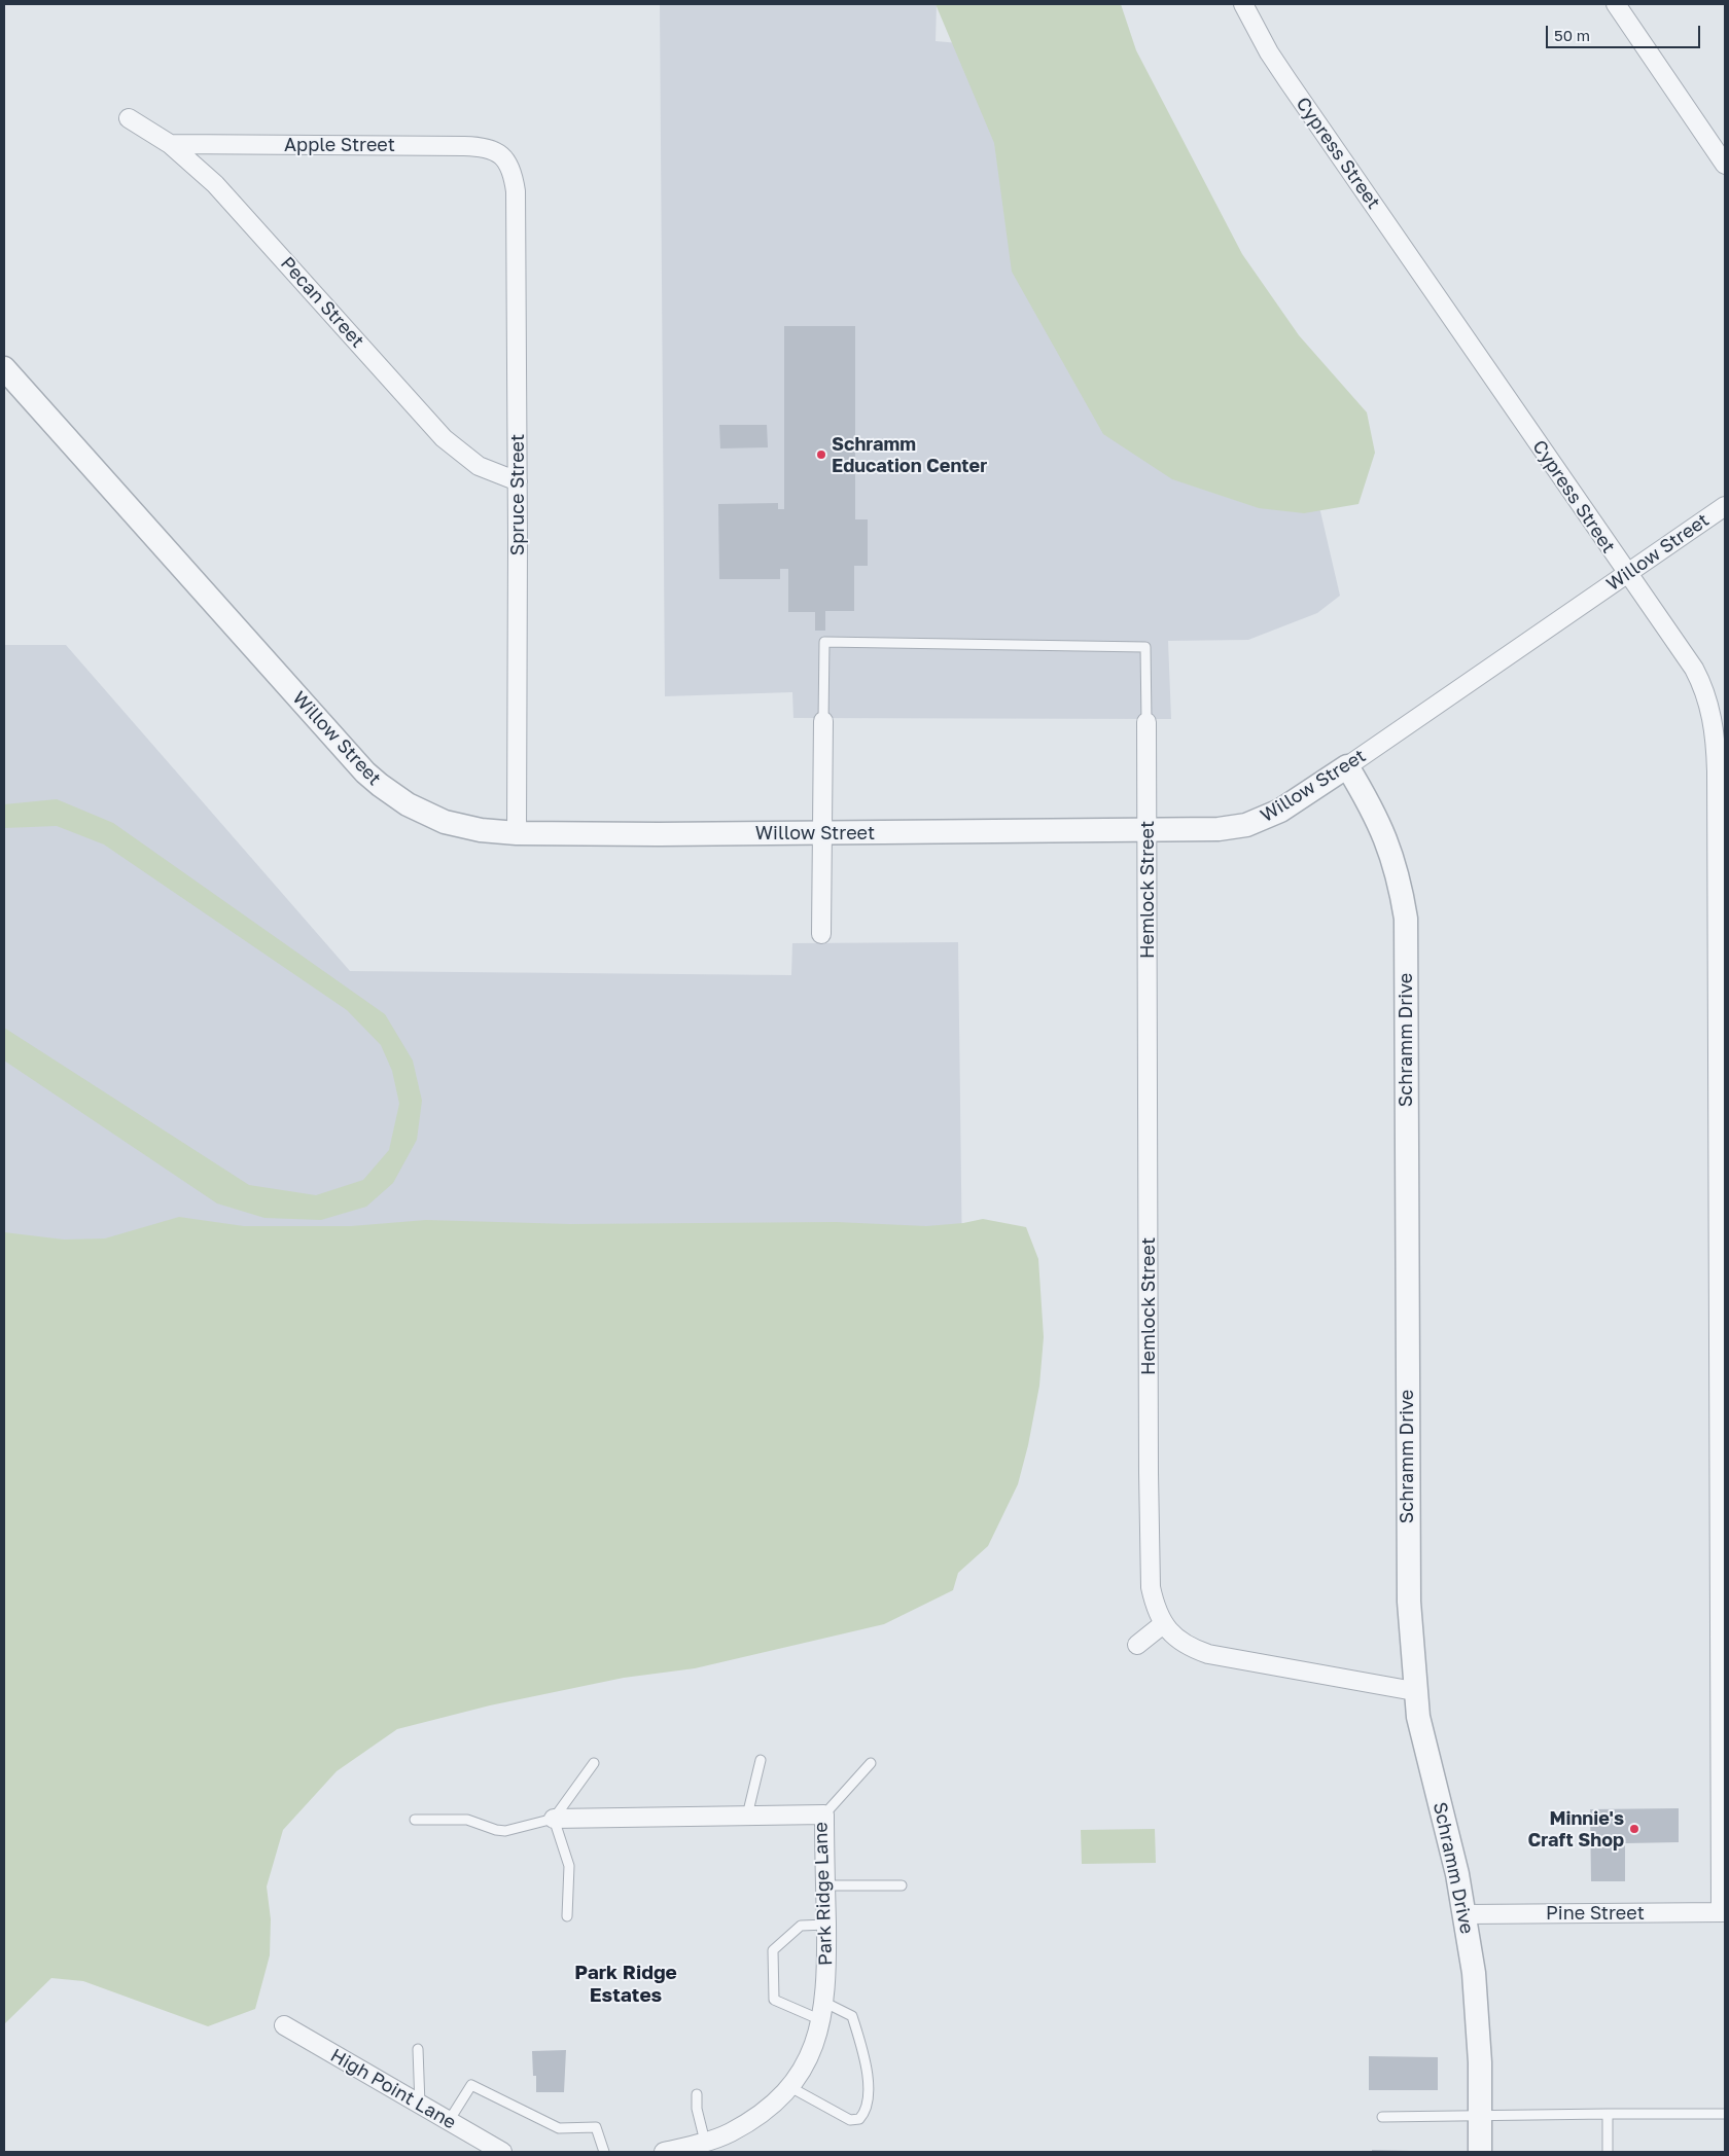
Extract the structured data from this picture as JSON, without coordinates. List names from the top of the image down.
{
  "streets": {
    "street": [
      "Apple Street",
      "Cypress Street",
      "Pecan Street",
      "Spruce Street",
      "Willow Street",
      "Hemlock Street",
      "Schramm Drive",
      "Park Ridge Lane",
      "Pine Street",
      "High Point Lane"
    ]
  },
  "crossings": [
    ["Apple Street", "Pecan Street"],
    ["Apple Street", "Spruce Street"],
    ["Cypress Street", "Willow Street"],
    ["Cypress Street", "Pine Street"],
    ["Pecan Street", "Spruce Street"],
    ["Spruce Street", "Willow Street"],
    ["Willow Street", "Hemlock Street"],
    ["Willow Street", "Schramm Drive"],
    ["Hemlock Street", "Schramm Drive"],
    ["Schramm Drive", "Pine Street"]
  ],
  "districts": ["Park Ridge Estates"],
  "places": ["Schramm Education Center", "Minnie's Craft Shop"],
  "scale_bar": "50 m"
}
